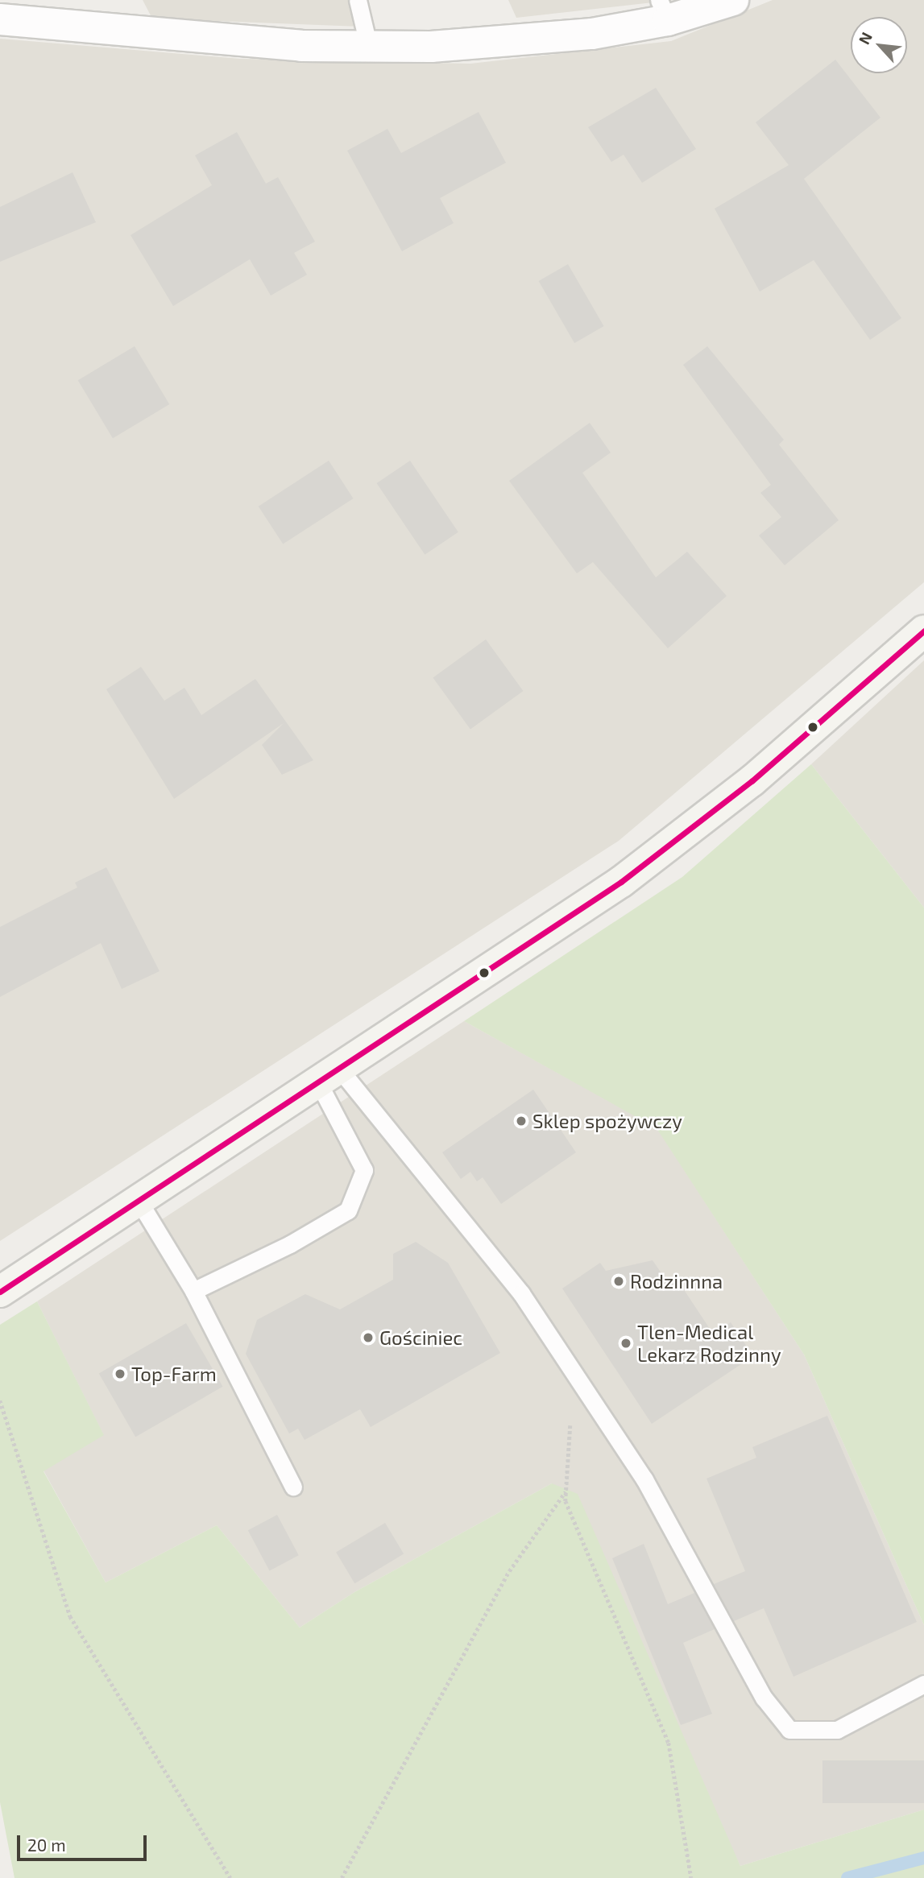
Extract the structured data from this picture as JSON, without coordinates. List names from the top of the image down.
{
  "places": [
    "Sklep spożywczy",
    "Rodzinnna",
    "Gościniec",
    "Tlen-Medical Lekarz Rodzinny",
    "Top-Farm"
  ],
  "scale_bar": "20 m",
  "north": "top left"
}
